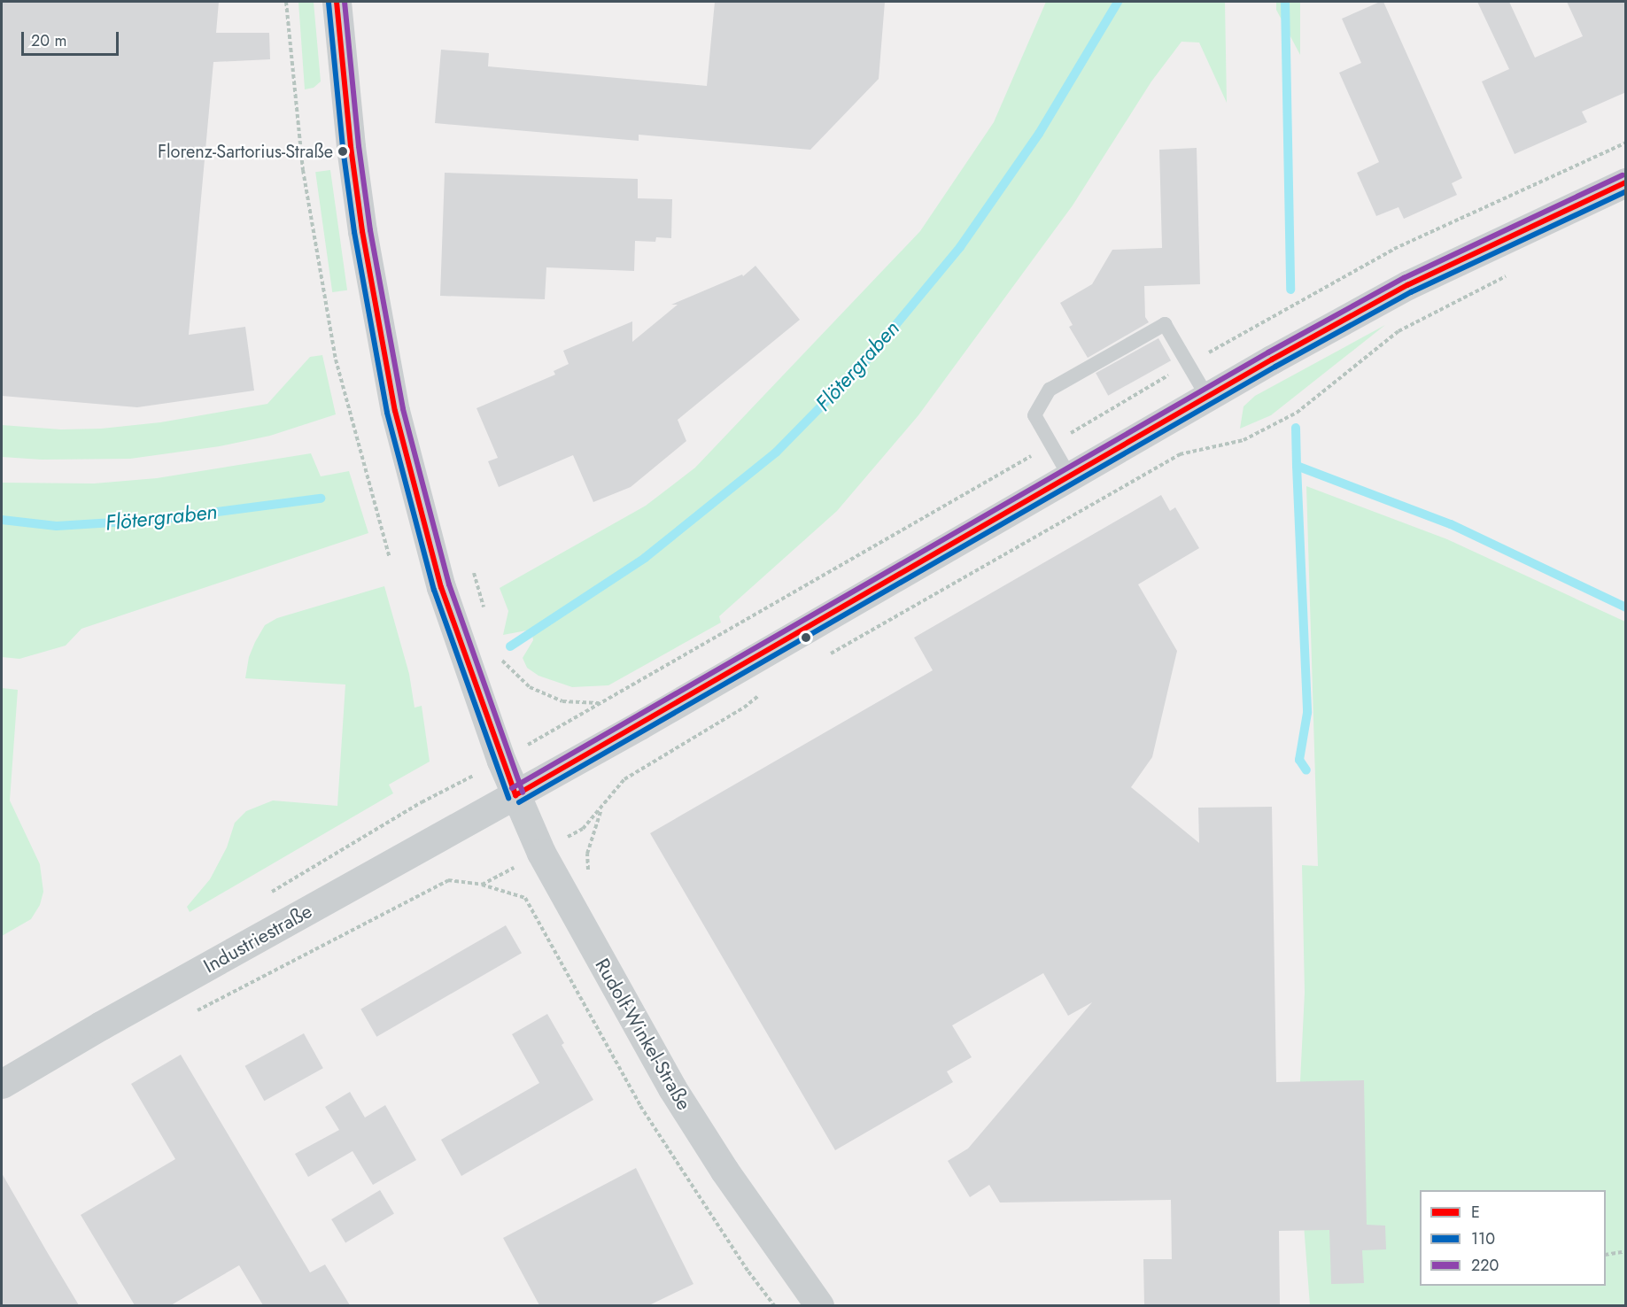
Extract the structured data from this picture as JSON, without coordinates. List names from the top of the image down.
{
  "streets": {
    "street": ["Industriestraße", "Rudolf-Winkel-Straße"]
  },
  "crossings": [
    ["Industriestraße", "Rudolf-Winkel-Straße"]
  ],
  "water": ["Flötergraben"],
  "places": ["Florenz-Sartorius-Straße"],
  "lines": ["transit line E", "transit line 220", "transit line 110"],
  "legend": ["E", "110", "220"],
  "scale_bar": "20 m"
}
